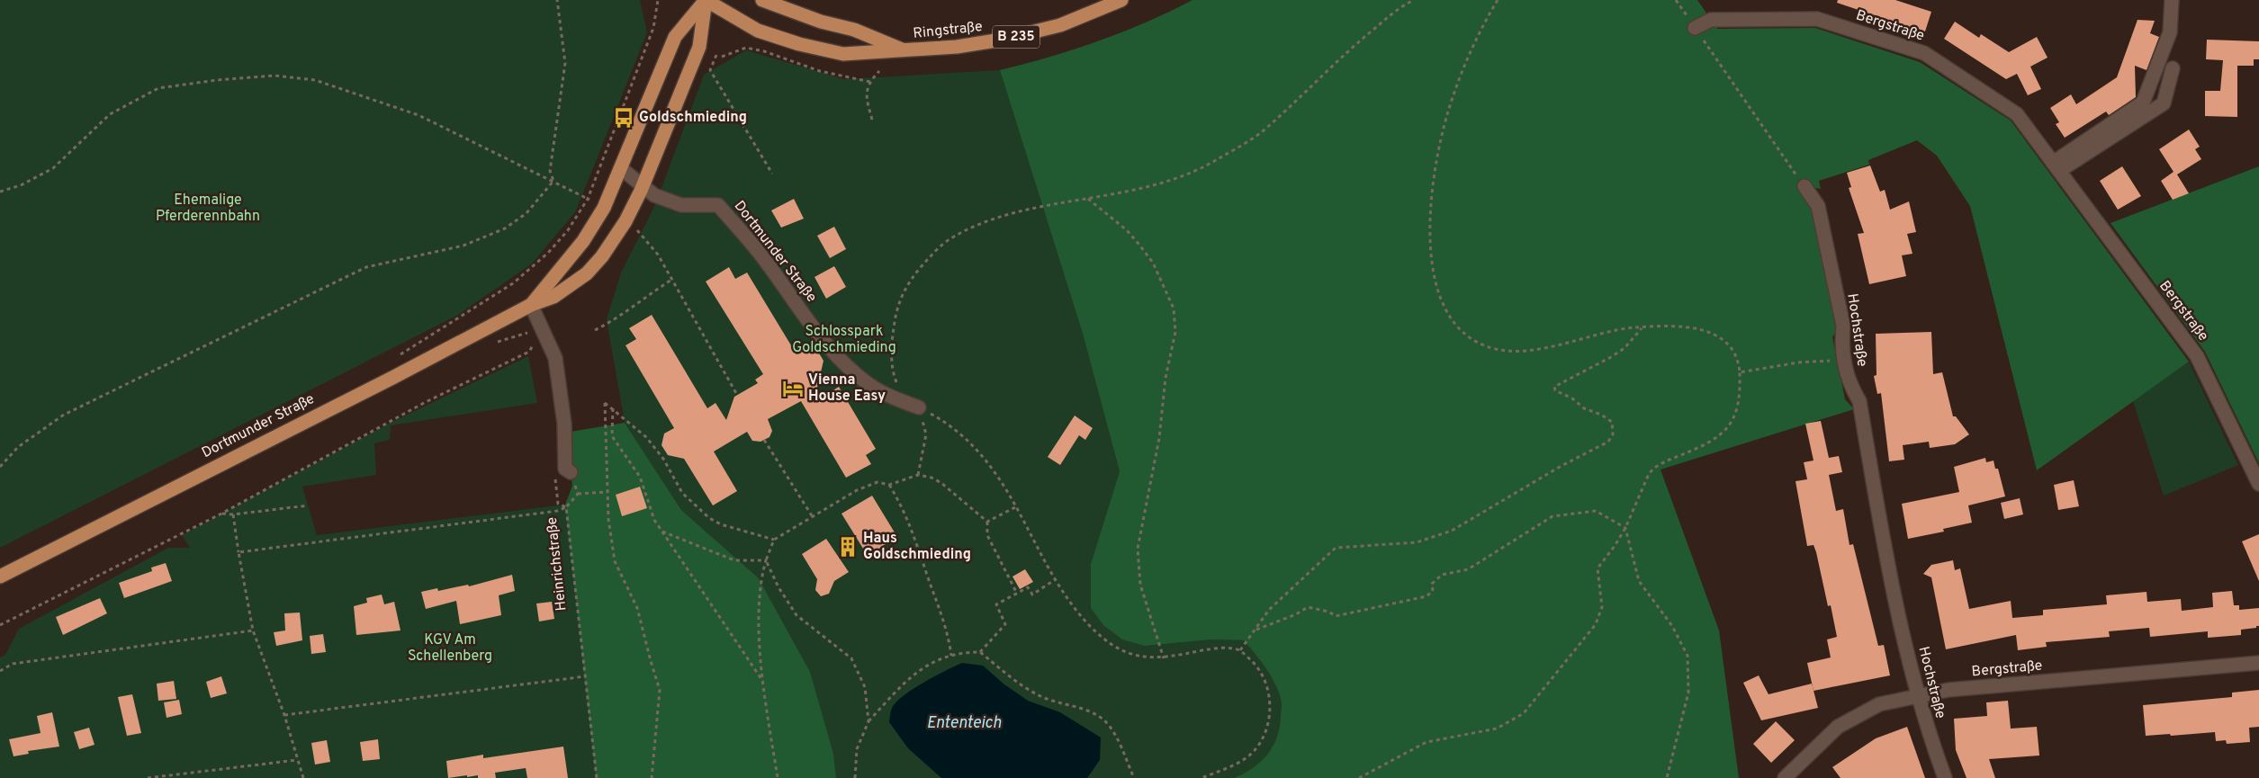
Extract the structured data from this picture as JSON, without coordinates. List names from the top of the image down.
{
  "streets": {
    "main road": ["Ringstraße", "B 235", "Dortmunder Straße"],
    "street": ["Bergstraße", "Hochstraße"],
    "path": ["Heinrichstraße"]
  },
  "crossings": [
    ["Bergstraße", "Hochstraße"],
    ["Ringstraße", "Dortmunder Straße"]
  ],
  "water": ["Ententeich"],
  "parks": ["Ehemalige Pferderennbahn", "Schlosspark Goldschmieding", "KGV Am Schellenberg"],
  "places": {
    "bus stop": ["Goldschmieding"],
    "hotel": ["Vienna House Easy"],
    "building": ["Haus Goldschmieding"]
  }
}
